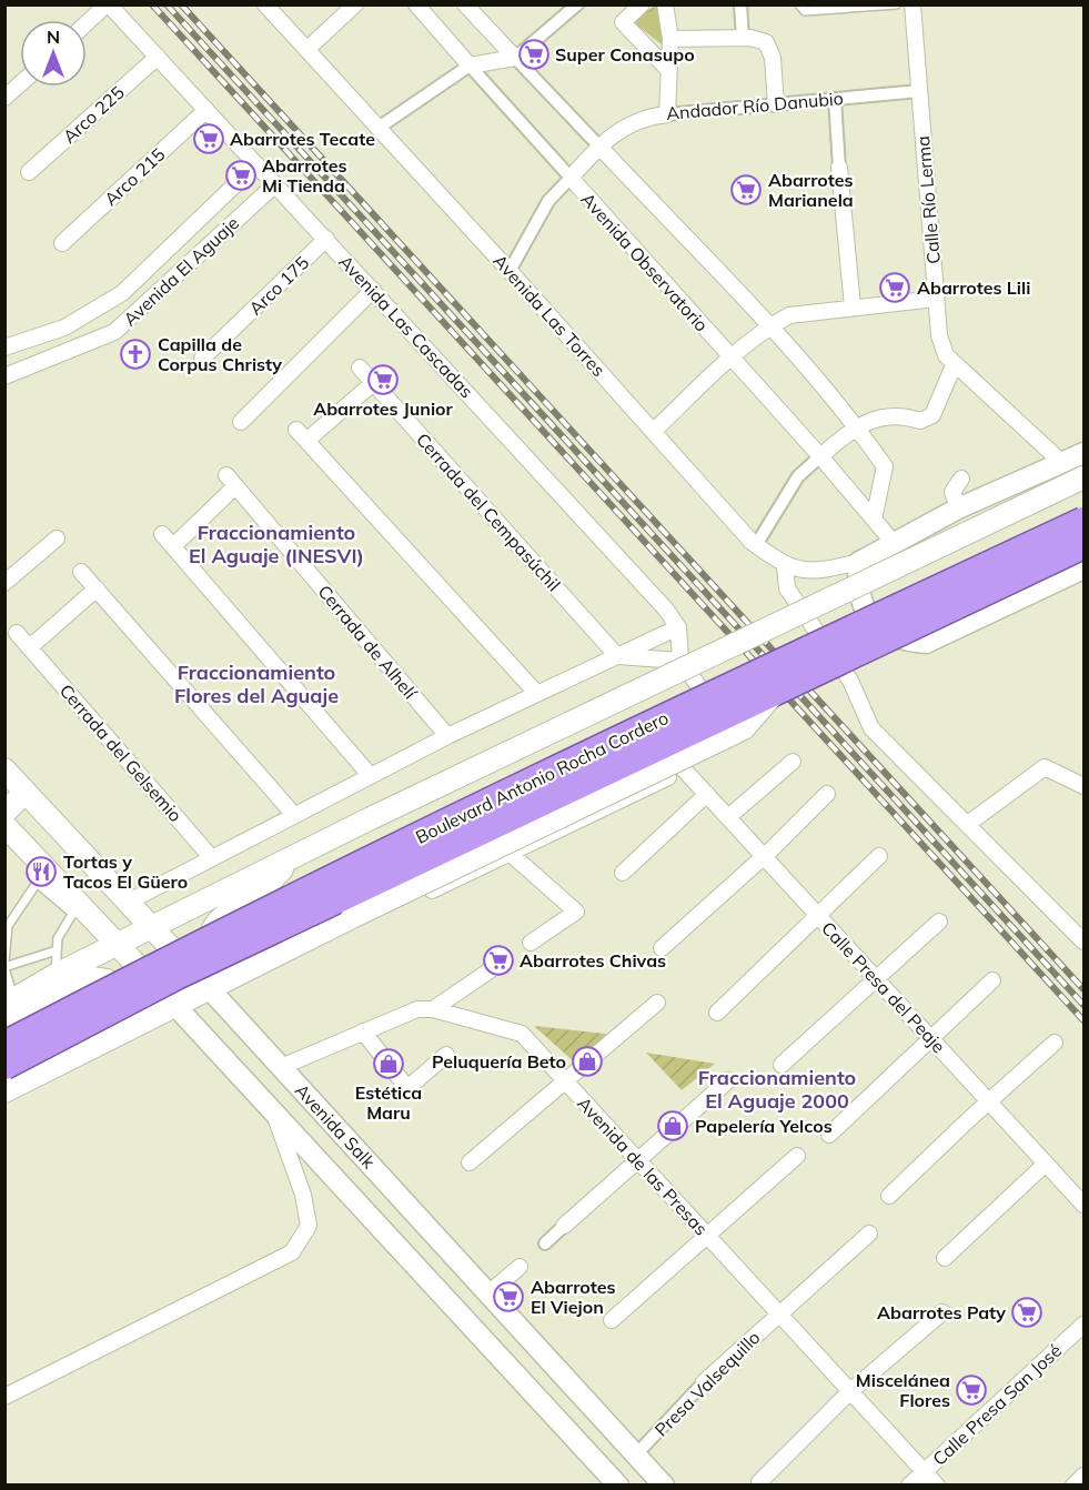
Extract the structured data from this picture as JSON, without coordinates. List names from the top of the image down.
{
  "streets": {
    "highway": ["Boulevard Antonio Rocha Cordero"],
    "main road": ["Avenida Salk"],
    "street": [
      "Andador Río Danubio",
      "Arco 225",
      "Arco 215",
      "Calle Río Lerma",
      "Avenida Observatorio",
      "Avenida El Aguaje",
      "Arco 175",
      "Avenida Las Torres",
      "Avenida Las Cascadas",
      "Cerrada del Cempasúchil",
      "Cerrada de Alhelí",
      "Cerrada del Gelsemio",
      "Calle Presa del Peaje",
      "Avenida de las Presas",
      "Presa Valsequillo",
      "Calle Presa San José"
    ]
  },
  "crossings": [
    ["Andador Río Danubio", "Calle Río Lerma"],
    ["Andador Río Danubio", "Avenida Observatorio"],
    ["Arco 225", "Avenida Las Cascadas"],
    ["Arco 215", "Avenida Las Cascadas"],
    ["Avenida El Aguaje", "Avenida Las Cascadas"],
    ["Arco 175", "Avenida Las Cascadas"],
    ["Avenida Salk", "Avenida de las Presas"],
    ["Avenida Salk", "Presa Valsequillo"],
    ["Avenida de las Presas", "Presa Valsequillo"],
    ["Avenida de las Presas", "Calle Presa San José"]
  ],
  "districts": ["Fraccionamiento El Aguaje (INESVI)", "Fraccionamiento Flores del Aguaje", "Fraccionamiento El Aguaje 2000"],
  "places": {
    "supermarket": [
      "Super Conasupo",
      "Abarrotes Tecate",
      "Abarrotes Mi Tienda",
      "Abarrotes Marianela",
      "Abarrotes Lili",
      "Abarrotes Junior",
      "Abarrotes Chivas",
      "Abarrotes El Viejon",
      "Abarrotes Paty",
      "Miscelánea Flores"
    ],
    "church": ["Capilla de Corpus Christy"],
    "restaurant": ["Tortas y Tacos El Güero"],
    "shop": ["Peluquería Beto", "Estética Maru", "Papelería Yelcos"]
  },
  "north": "top"
}
